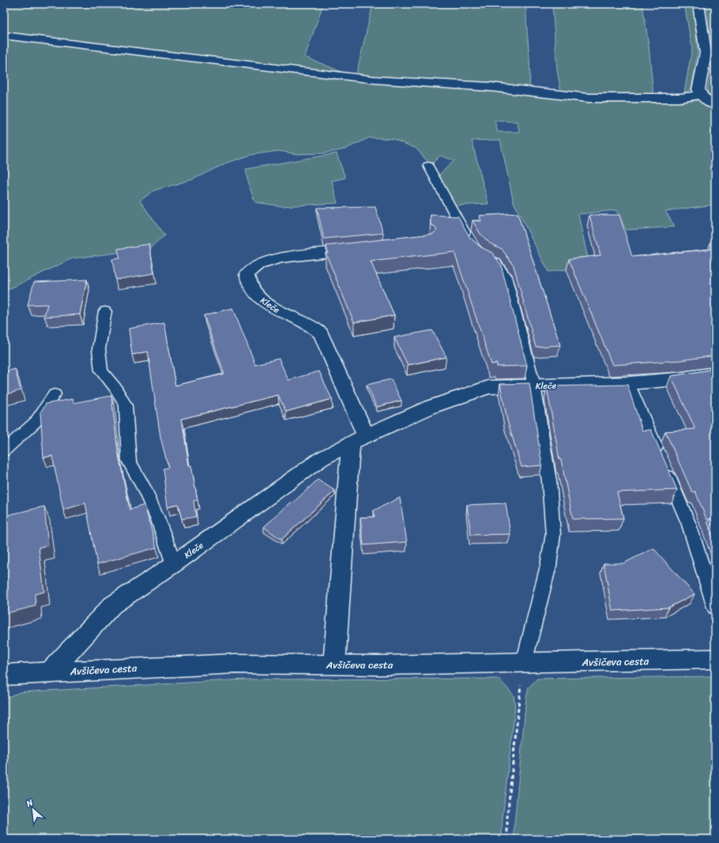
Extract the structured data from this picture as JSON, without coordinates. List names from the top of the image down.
{
  "streets": {
    "street": ["Kleče", "Avšičeva cesta"]
  },
  "crossings": [
    ["Kleče", "Avšičeva cesta"]
  ],
  "north": "top left"
}
